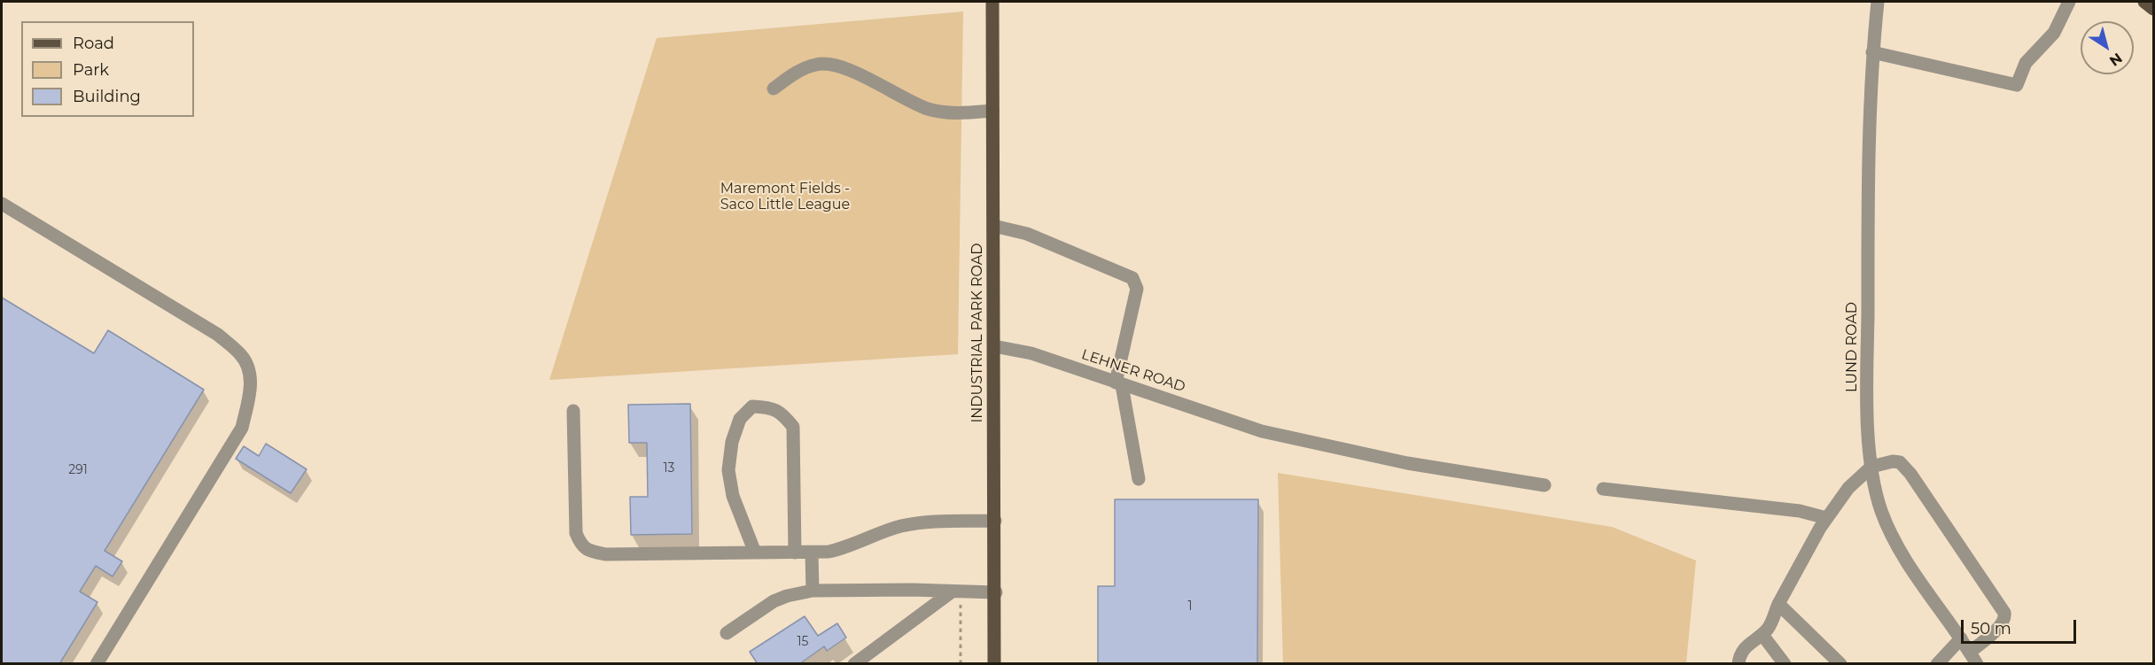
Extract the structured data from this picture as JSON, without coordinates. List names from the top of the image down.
{
  "streets": {
    "main road": ["INDUSTRIAL PARK ROAD"],
    "street": ["LUND ROAD", "LEHNER ROAD"]
  },
  "crossings": [
    ["INDUSTRIAL PARK ROAD", "LEHNER ROAD"]
  ],
  "parks": ["Maremont Fields - Saco Little League"],
  "house_numbers": [
    "13",
    "291",
    "1",
    "15"
  ],
  "legend": ["Road", "Park", "Building"],
  "scale_bar": "50 m",
  "north": "bottom right"
}
